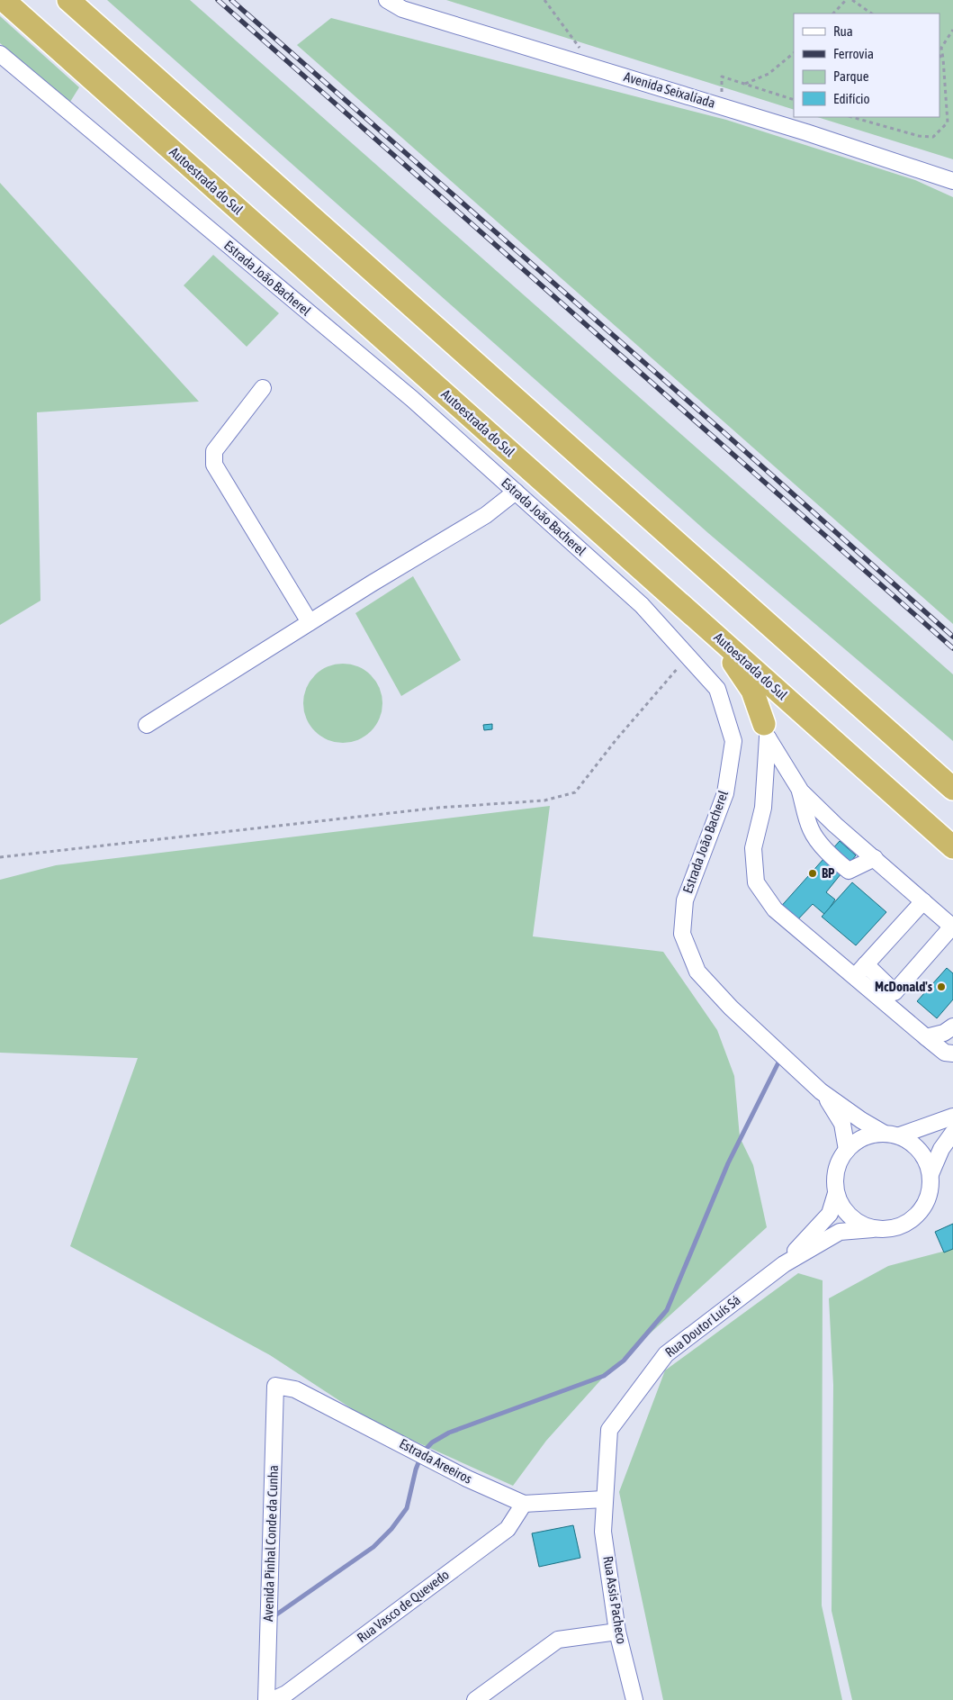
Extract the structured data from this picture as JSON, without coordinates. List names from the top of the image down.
{
  "streets": {
    "highway": ["Autoestrada do Sul"],
    "street": [
      "Avenida Seixalíada",
      "Estrada João Bacherel",
      "Rua Doutor Luís Sá",
      "Estrada Areeiros",
      "Avenida Pinhal Conde da Cunha",
      "Rua Assis Pacheco",
      "Rua Vasco de Quevedo"
    ]
  },
  "crossings": [
    ["Rua Doutor Luís Sá", "Estrada Areeiros"],
    ["Rua Doutor Luís Sá", "Rua Assis Pacheco"],
    ["Estrada Areeiros", "Avenida Pinhal Conde da Cunha"],
    ["Estrada Areeiros", "Rua Assis Pacheco"],
    ["Estrada Areeiros", "Rua Vasco de Quevedo"]
  ],
  "places": ["BP", "McDonald's"],
  "legend": [
    "Rua",
    "Ferrovia",
    "Parque",
    "Edifício"
  ]
}
